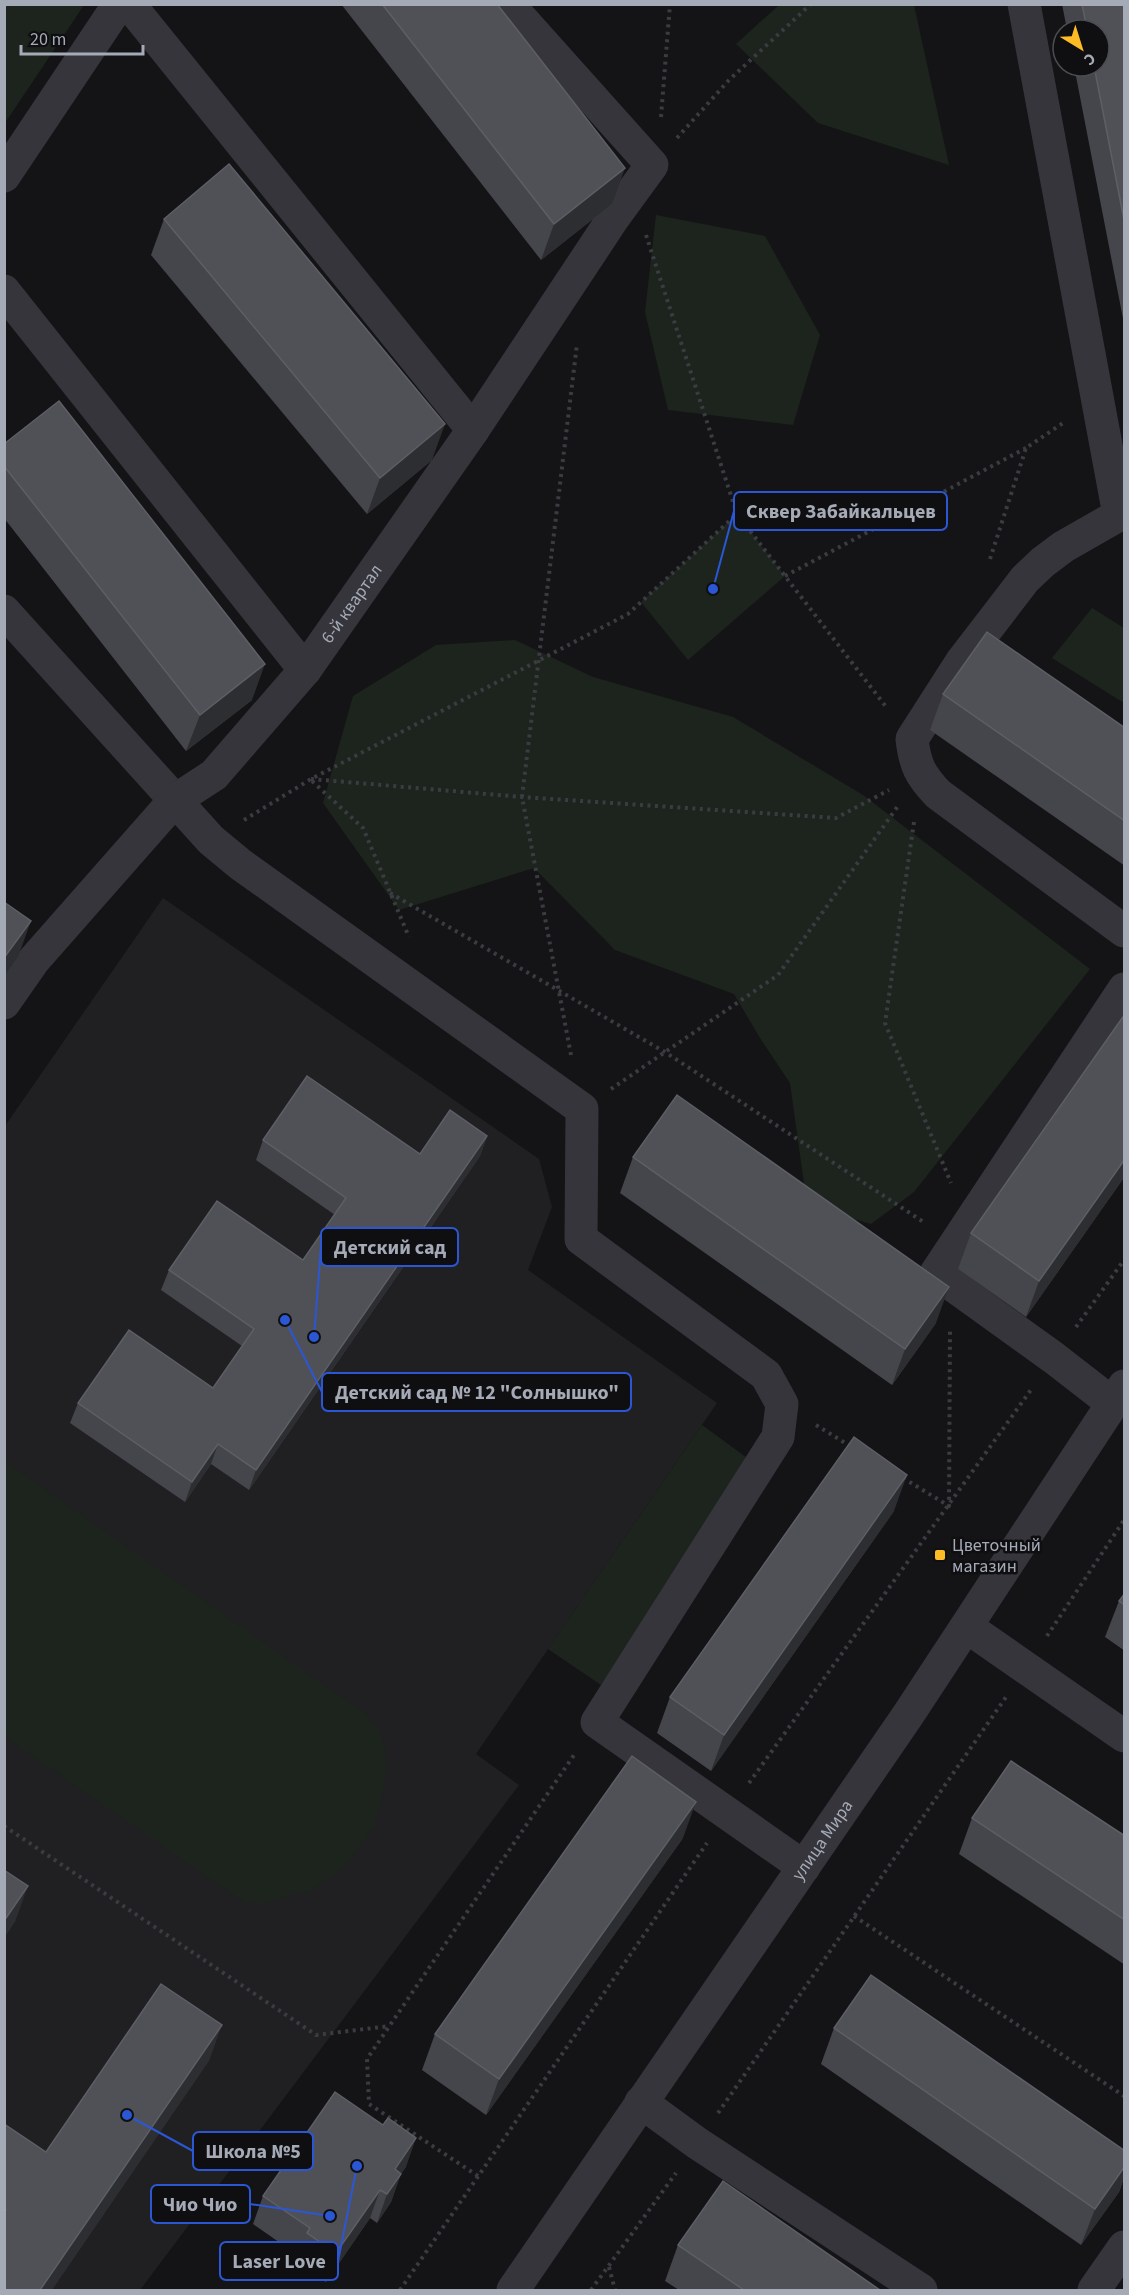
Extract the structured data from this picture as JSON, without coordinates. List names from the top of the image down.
{
  "streets": {
    "street": ["6-й квартал", "улица Мира"]
  },
  "places": {
    "other": [
      "Сквер Забайкальцев",
      "Детский сад № 12 \"Солнышко\"",
      "Детский сад",
      "Школа №5",
      "Laser Love",
      "Чио Чио"
    ],
    "transit": ["Цветочный магазин"]
  },
  "scale_bar": "20 m",
  "north": "bottom right"
}
